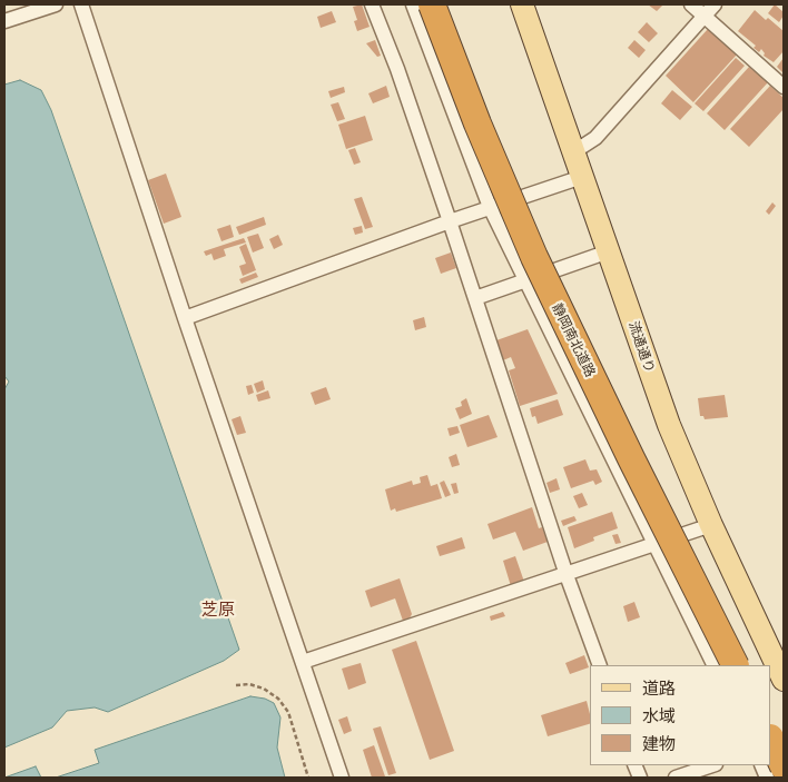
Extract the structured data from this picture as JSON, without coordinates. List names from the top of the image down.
{
  "streets": {
    "highway": ["静岡南北道路"],
    "main road": ["流通通り"]
  },
  "districts": ["芝原"],
  "legend": ["道路", "水域", "建物"]
}
